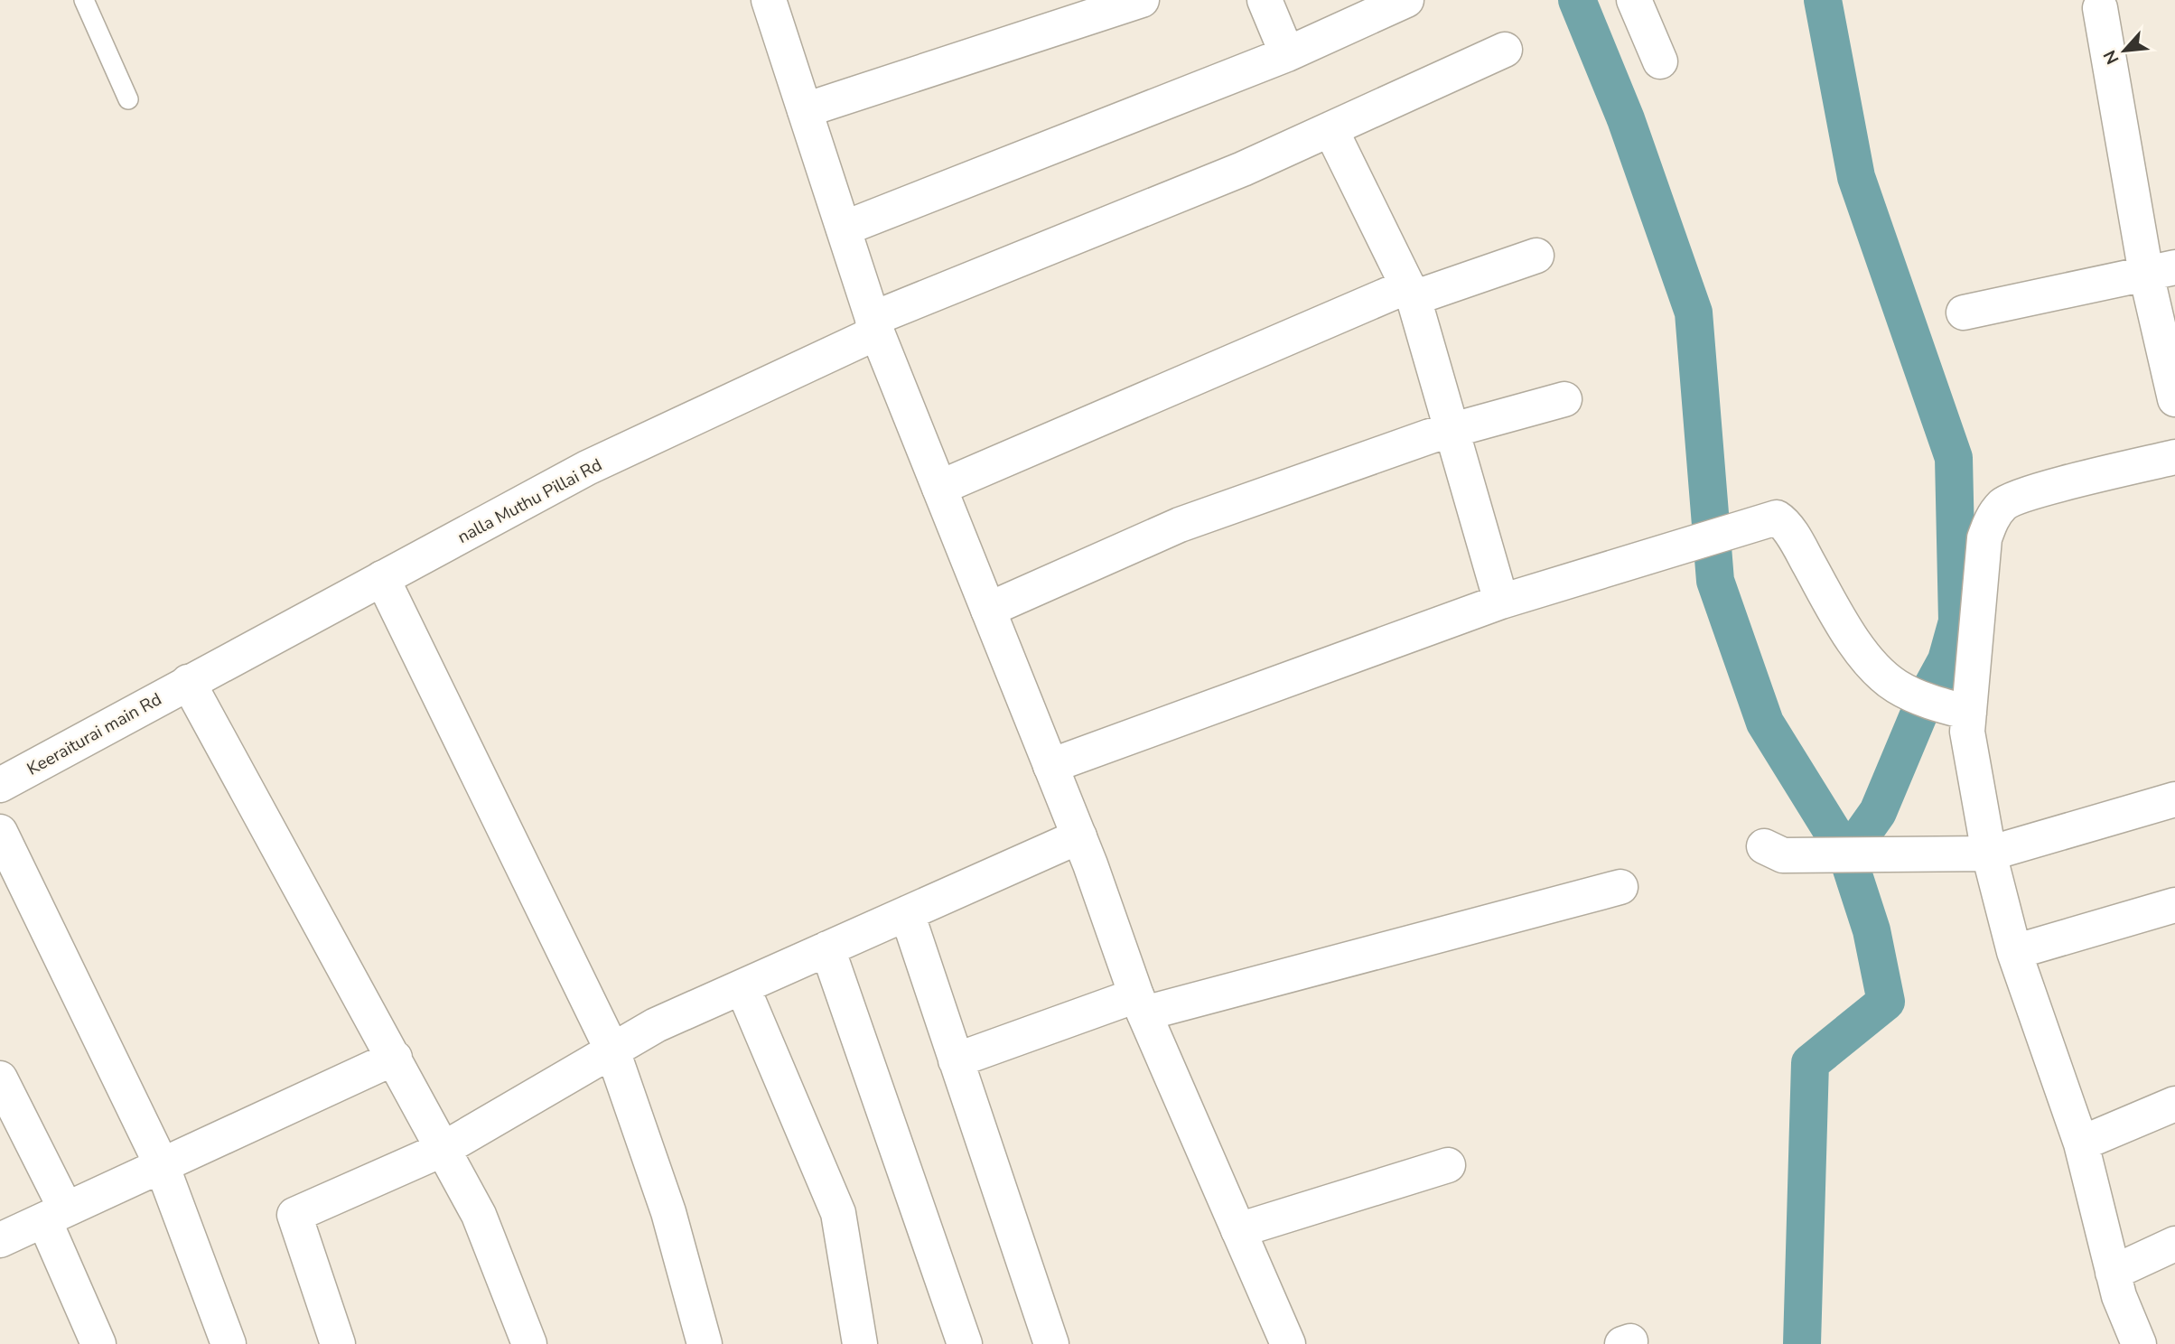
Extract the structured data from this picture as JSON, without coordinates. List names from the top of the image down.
{
  "streets": {
    "street": ["nalla Muthu Pillai Rd", "Keeraiturai main Rd"]
  },
  "crossings": [
    ["nalla Muthu Pillai Rd", "Keeraiturai main Rd"]
  ],
  "north": "bottom left"
}
